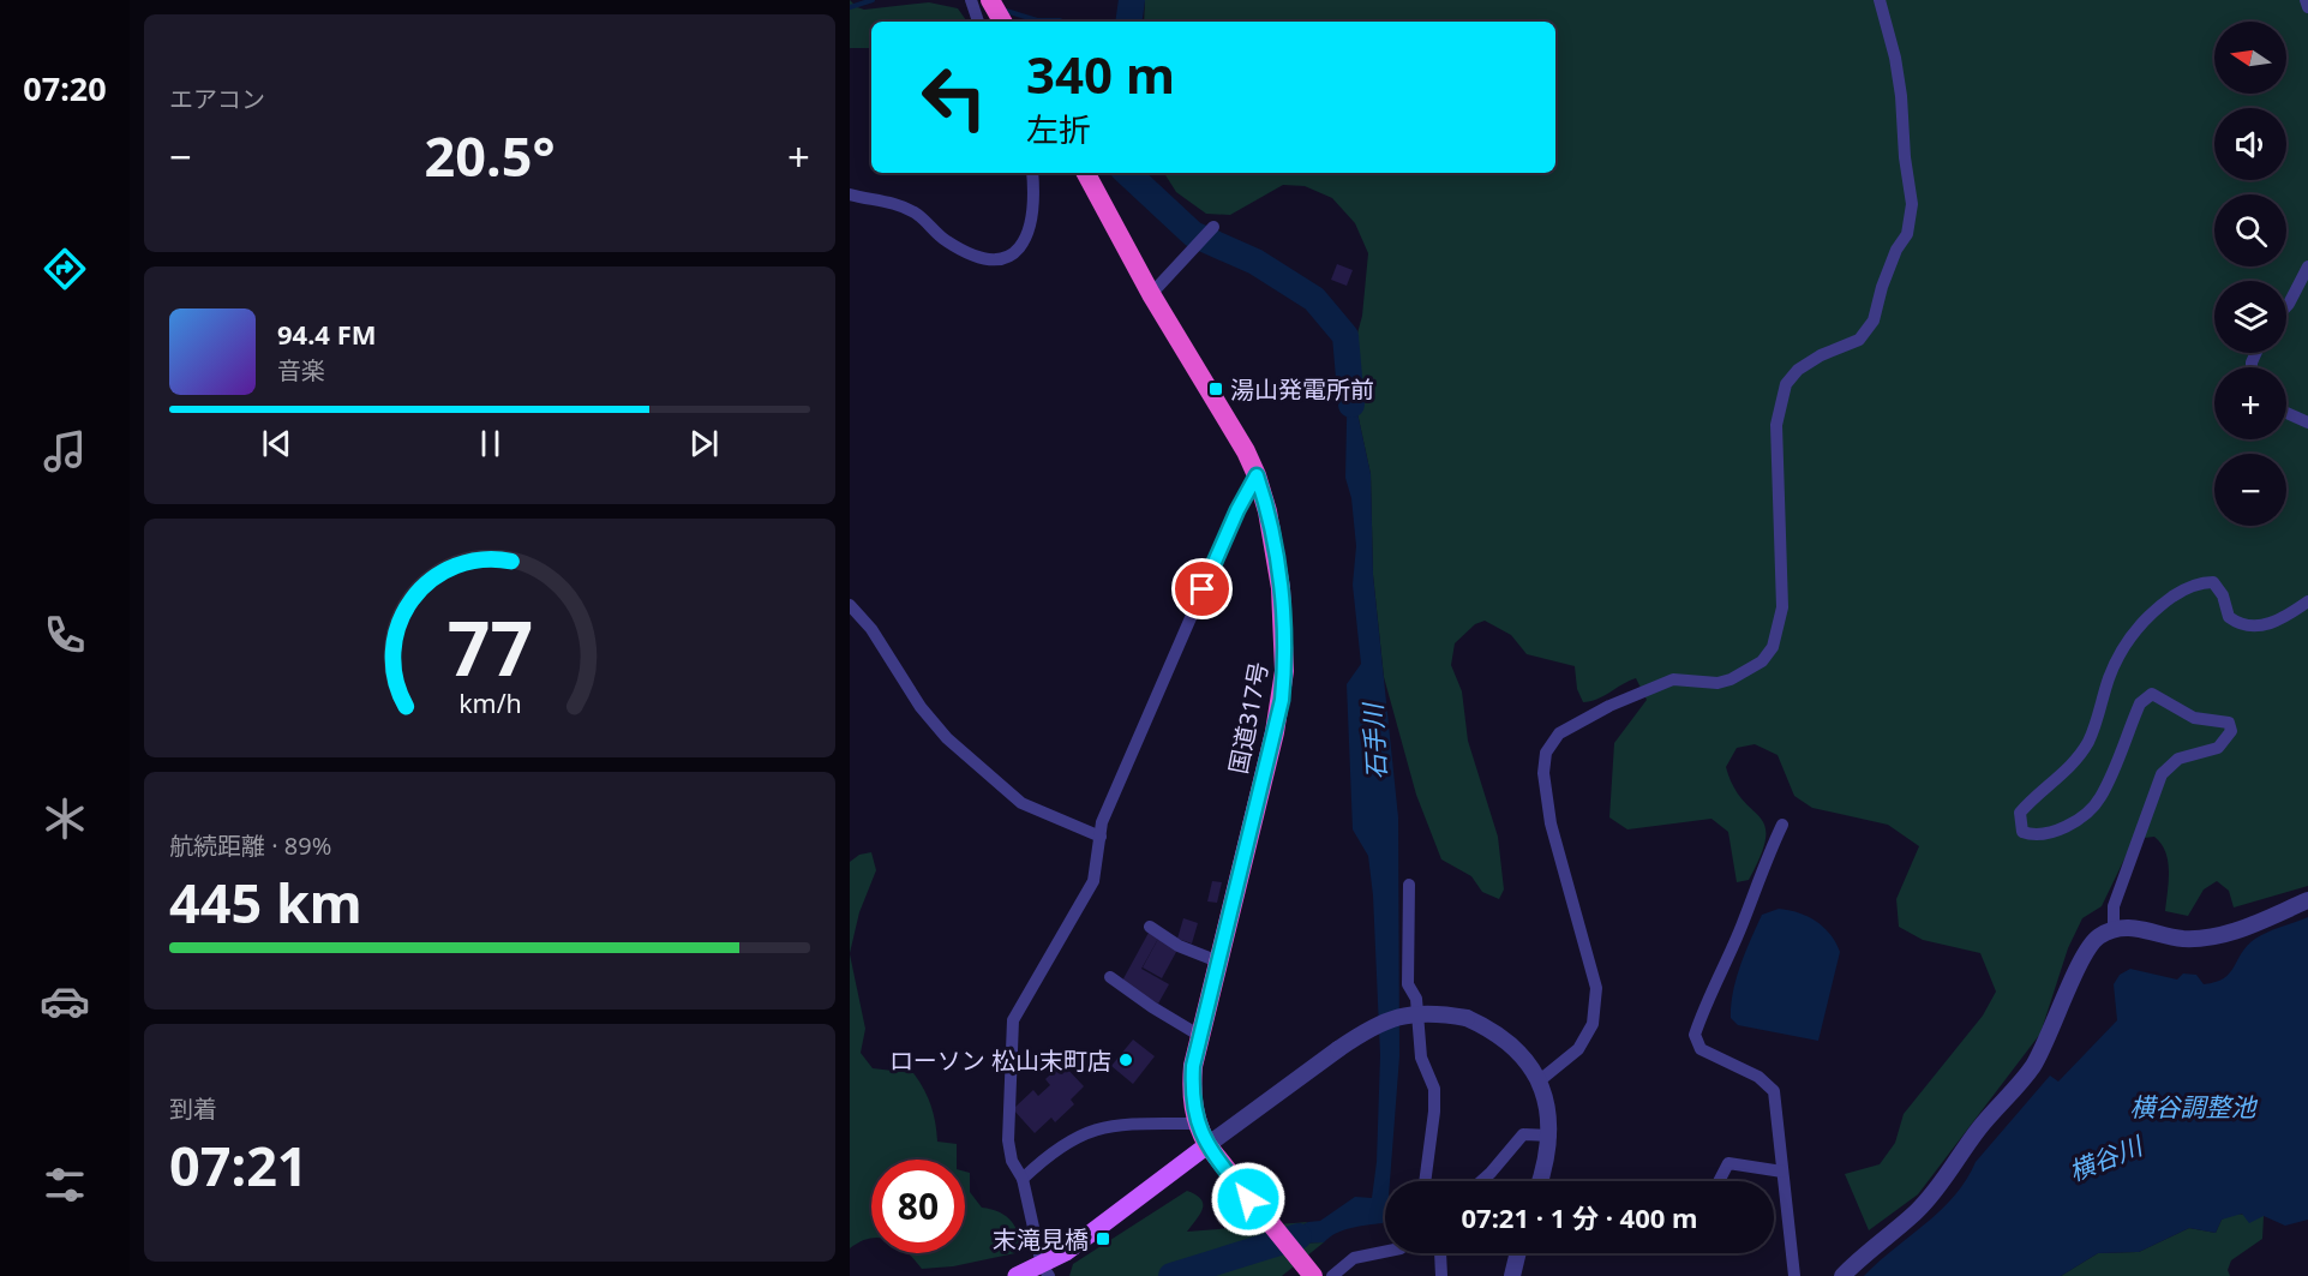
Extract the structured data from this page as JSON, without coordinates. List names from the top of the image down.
{
  "streets": {
    "highway": ["国道317号"]
  },
  "water": ["石手川", "横谷調整池", "横谷川"],
  "places": {
    "transit": ["湯山発電所前", "末滝見橋"],
    "other": ["ローソン 松山末町店"]
  },
  "north": "left",
  "page": {
    "tabs": "07:20",
    "tile": [
      "エアコン",
      ["航続距離 · 89%", "445 km"],
      ["到着", "07:21"]
    ],
    "map_buttons": ["+", "−"],
    "turn": ["340 m", "左折"],
    "heat": ["−", "20.5°", "+"],
    "song": ["94.4 FM", "音楽"],
    "limit": "80",
    "trip": "07:21 · 1 分 · 400 m",
    "gauge": ["77", "km/h"]
  }
}
